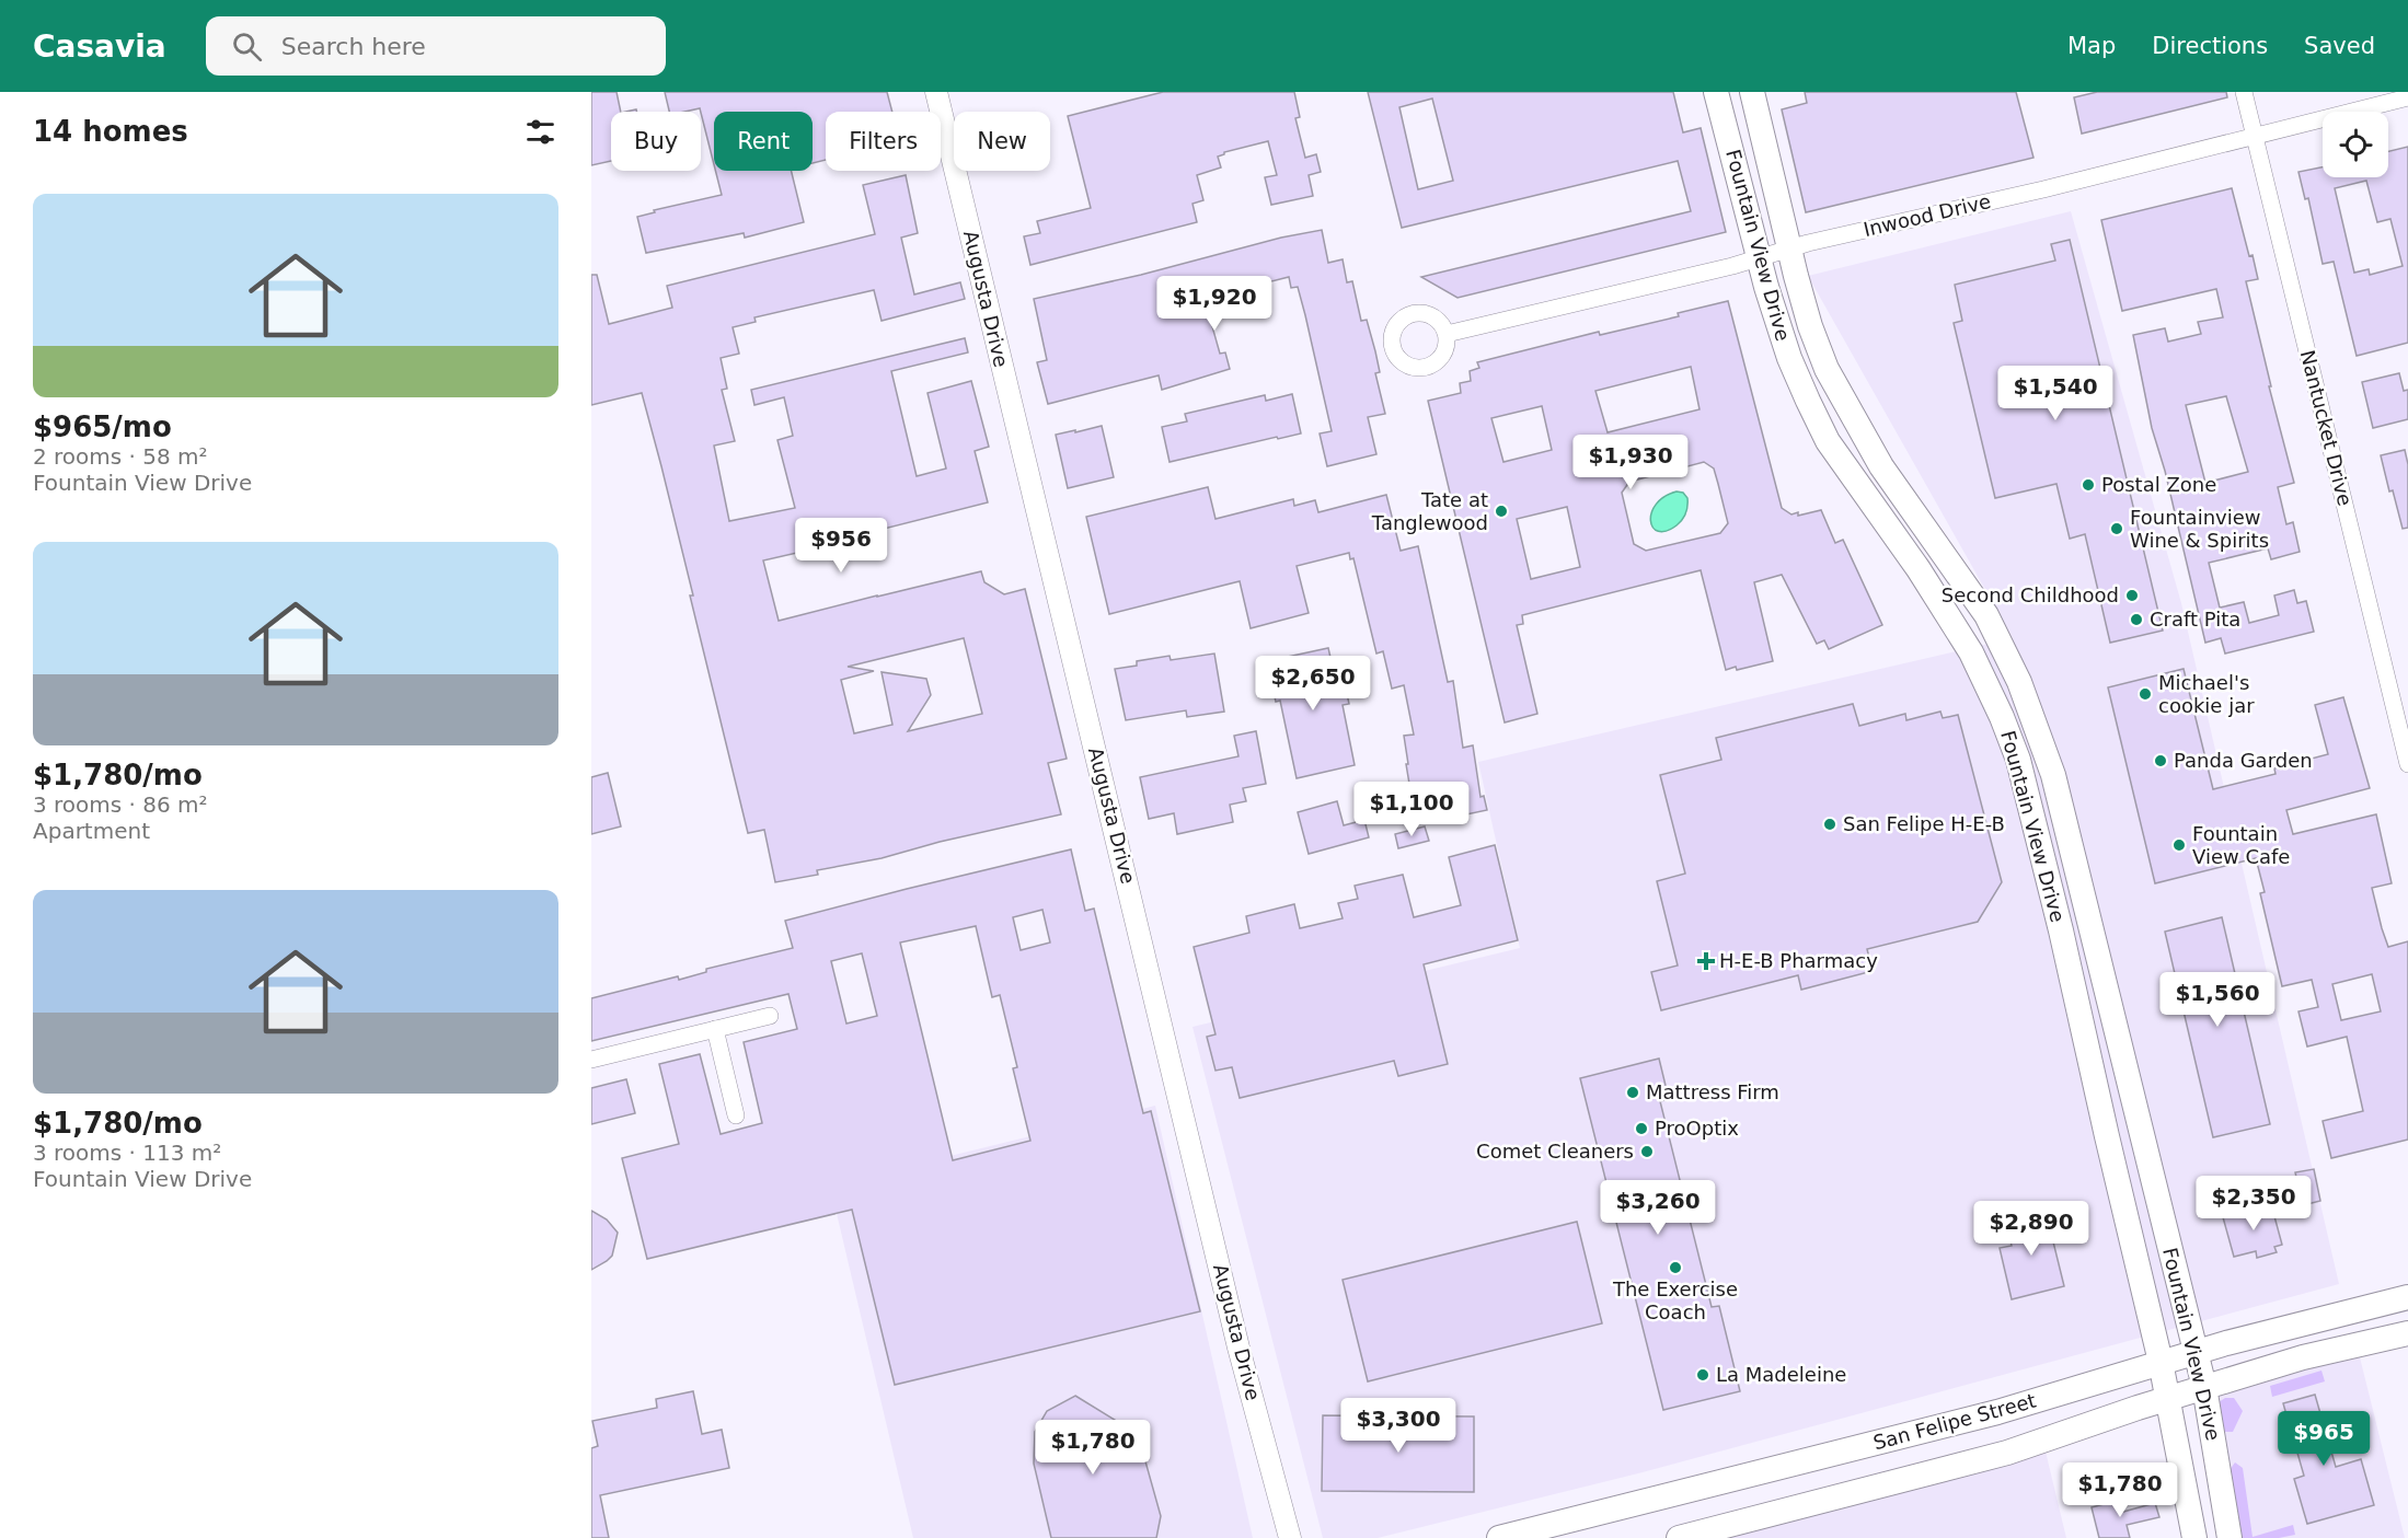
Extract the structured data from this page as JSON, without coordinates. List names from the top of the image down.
{
  "streets": {
    "main road": ["Fountain View Drive", "San Felipe Street"],
    "street": ["Inwood Drive", "Augusta Drive", "Nantucket Drive"]
  },
  "crossings": [
    ["Inwood Drive", "Fountain View Drive"],
    ["Inwood Drive", "Nantucket Drive"],
    ["Fountain View Drive", "San Felipe Street"]
  ],
  "places": {
    "other": [
      "Postal Zone",
      "Tate at Tanglewood",
      "Fountainview Wine & Spirits",
      "Second Childhood",
      "Craft Pita",
      "Michael's cookie jar",
      "Panda Garden",
      "San Felipe H-E-B",
      "Fountain View Cafe",
      "Mattress Firm",
      "ProOptix",
      "Comet Cleaners",
      "The Exercise Coach",
      "La Madeleine"
    ],
    "health": ["H-E-B Pharmacy"]
  },
  "page": {
    "header": "Casavia",
    "search": "Search here",
    "nav": ["Map", "Directions", "Saved"],
    "heading": "14 homes",
    "chip": [
      "Buy",
      "Rent",
      "Filters",
      "New"
    ],
    "list": [
      {
        "name": "$965/mo",
        "note": "2 rooms · 58 m² · Fountain View Drive"
      },
      {
        "name": "$1,780/mo",
        "note": "3 rooms · 86 m² · Apartment"
      },
      {
        "name": "$1,780/mo",
        "note": "3 rooms · 113 m² · Fountain View Drive"
      }
    ],
    "price": [
      "$1,920",
      "$1,540",
      "$1,930",
      "$956",
      "$2,650",
      "$1,100",
      "$1,560",
      "$2,350",
      "$3,260",
      "$2,890",
      "$3,300",
      "$965",
      "$1,780",
      "$1,780"
    ]
  }
}
